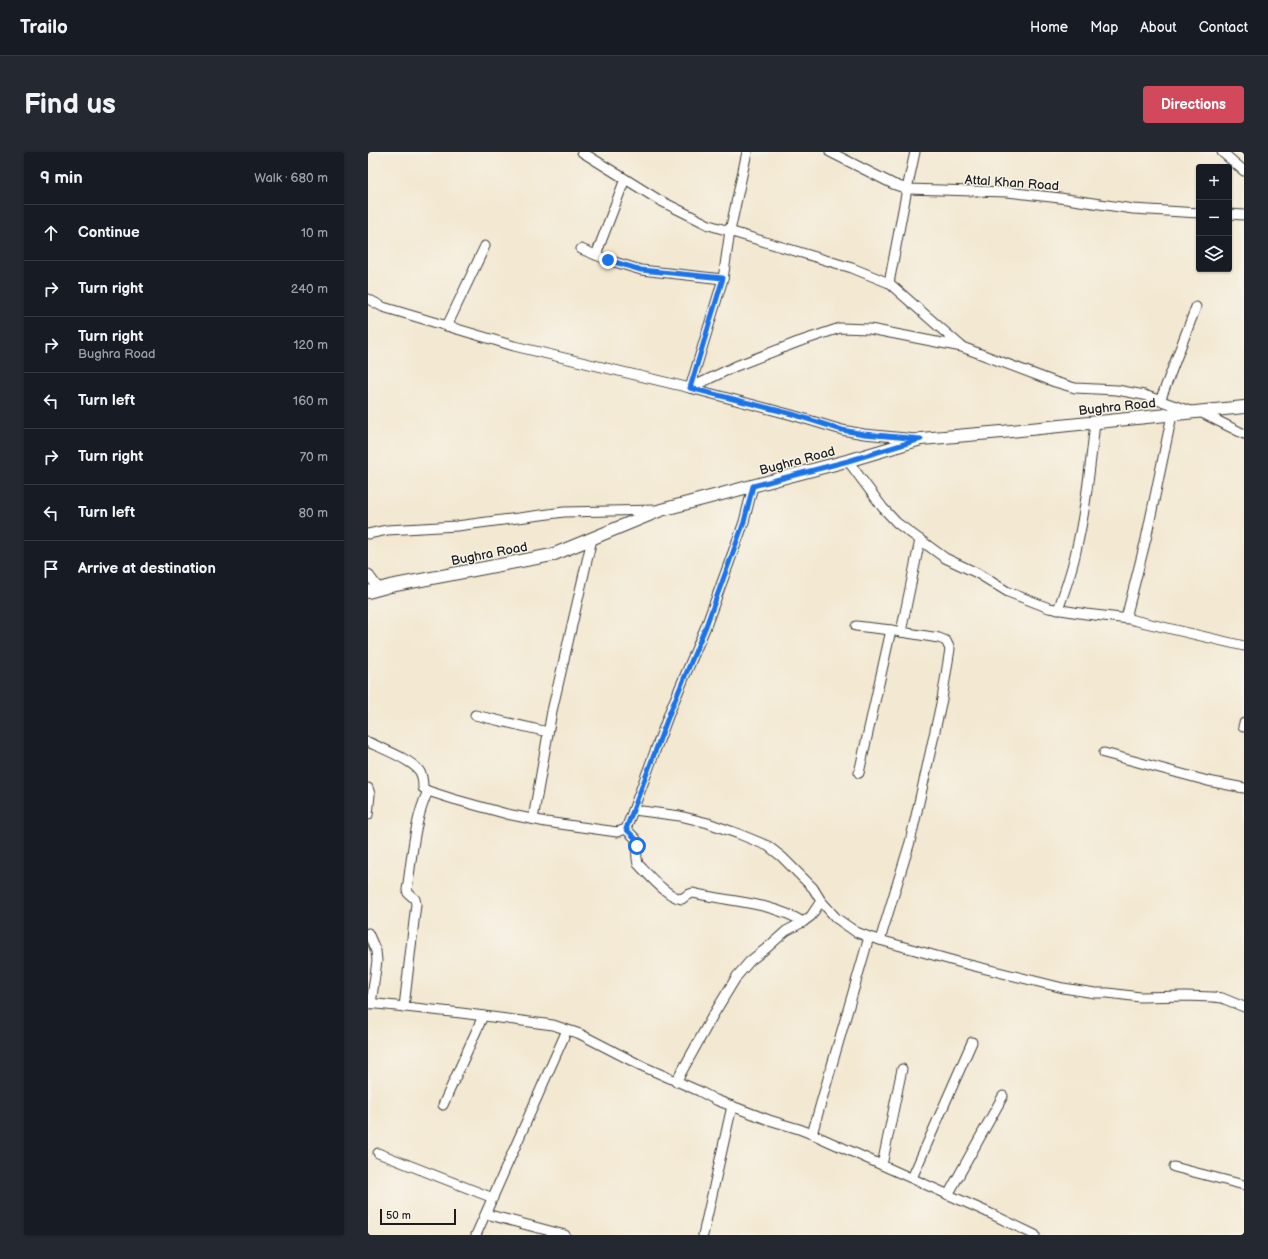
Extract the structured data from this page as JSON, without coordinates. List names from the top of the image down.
{
  "streets": {
    "street": ["Attal Khan Road", "Bughra Road"]
  },
  "scale_bar": "50 m",
  "page": {
    "header": "Trailo",
    "nav": [
      "Home",
      "Map",
      "About",
      "Contact"
    ],
    "buttons": "Directions",
    "title": "Find us",
    "heading": ["9 min", "Walk · 680 m"],
    "map_buttons": ["+", "−"],
    "list": [
      ["Continue", "10 m"],
      ["Turn right", "240 m"],
      ["Turn right", "Bughra Road", "120 m"],
      ["Turn left", "160 m"],
      ["Turn right", "70 m"],
      ["Turn left", "80 m"],
      "Arrive at destination"
    ],
    "scale": "50 m"
  }
}
